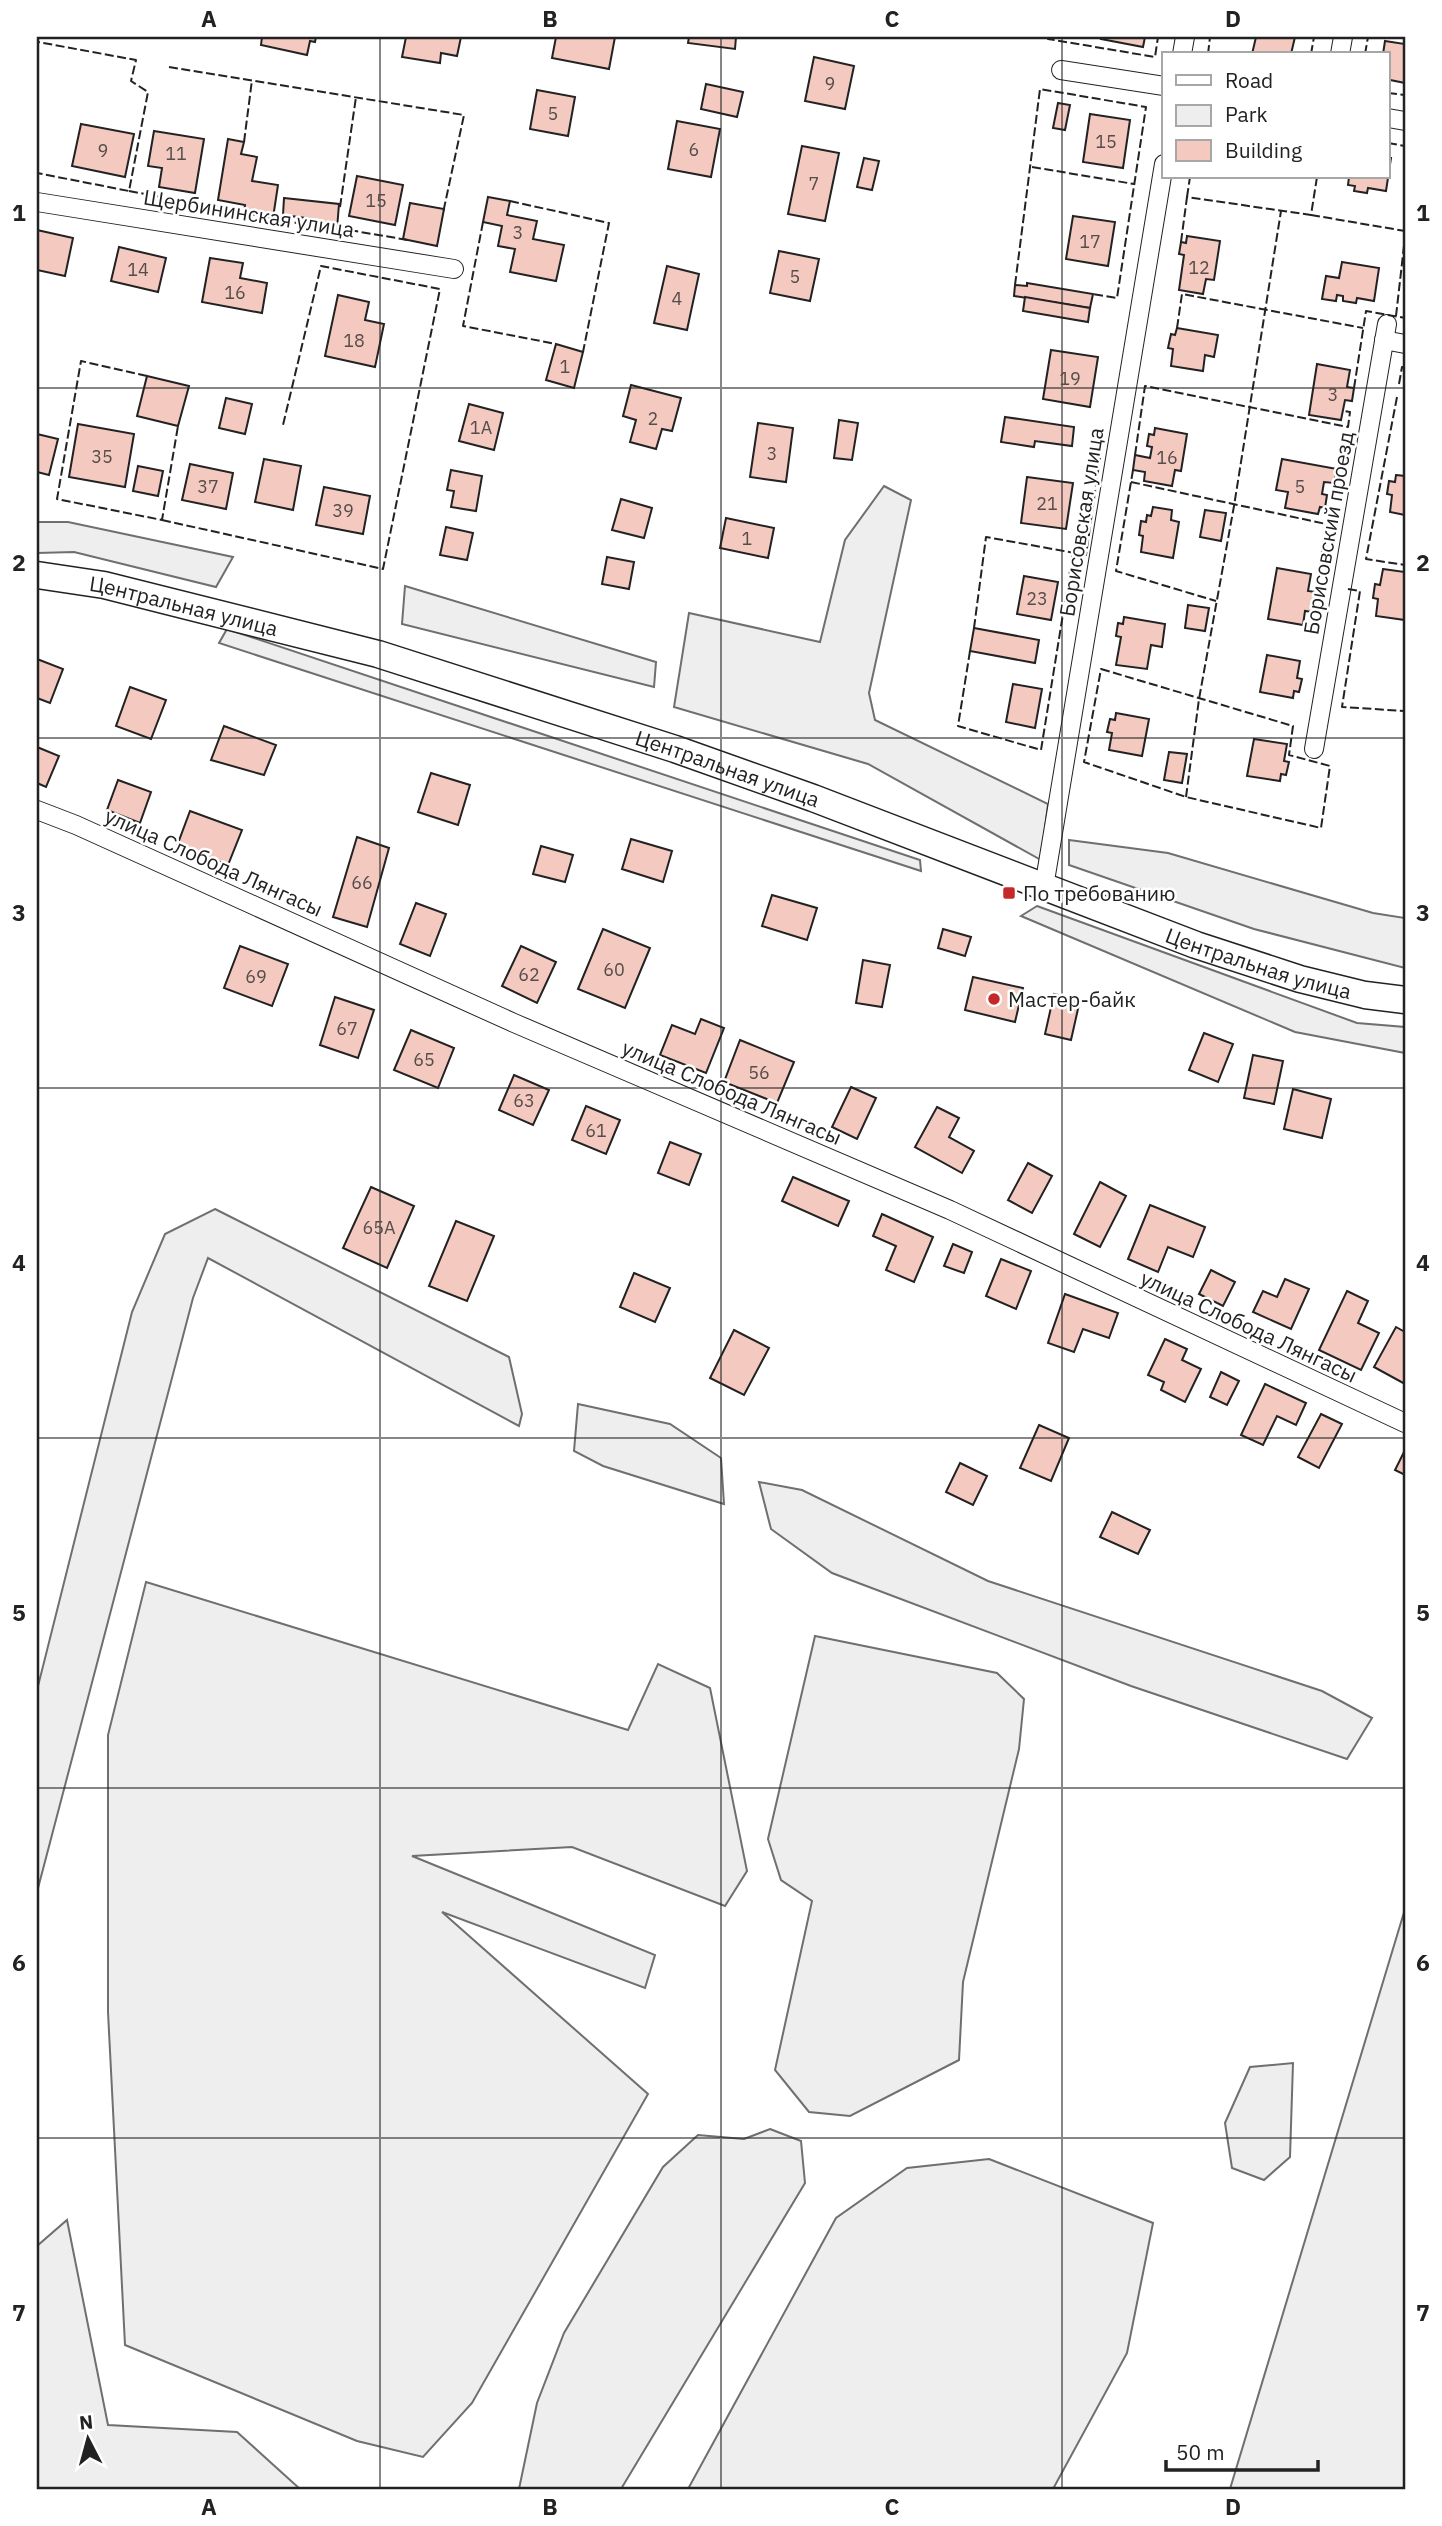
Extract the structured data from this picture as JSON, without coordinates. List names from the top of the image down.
{
  "streets": {
    "street": [
      "Щербининская улица",
      "Борисовская улица",
      "Борисовский проезд",
      "Центральная улица",
      "улица Слобода Лянгасы"
    ]
  },
  "crossings": [
    ["Борисовская улица", "Центральная улица"]
  ],
  "places": {
    "transit": ["По требованию"],
    "other": ["Мастер-байк"]
  },
  "house_numbers": [
    "9",
    "5",
    "15",
    "6",
    "9",
    "11",
    "7",
    "15",
    "3",
    "17",
    "12",
    "14",
    "5",
    "16",
    "4",
    "18",
    "1",
    "19",
    "3",
    "2",
    "1А",
    "3",
    "35",
    "16",
    "37",
    "5",
    "21",
    "39",
    "1",
    "23",
    "66",
    "60",
    "62",
    "69",
    "67",
    "65",
    "56",
    "63",
    "61",
    "65А"
  ],
  "legend": ["Road", "Park", "Building"],
  "scale_bar": "50 m",
  "north": "top",
  "grid": {
    "columns": [
      "A",
      "B",
      "C",
      "D"
    ],
    "rows": [
      "1",
      "2",
      "3",
      "4",
      "5",
      "6",
      "7"
    ]
  }
}
